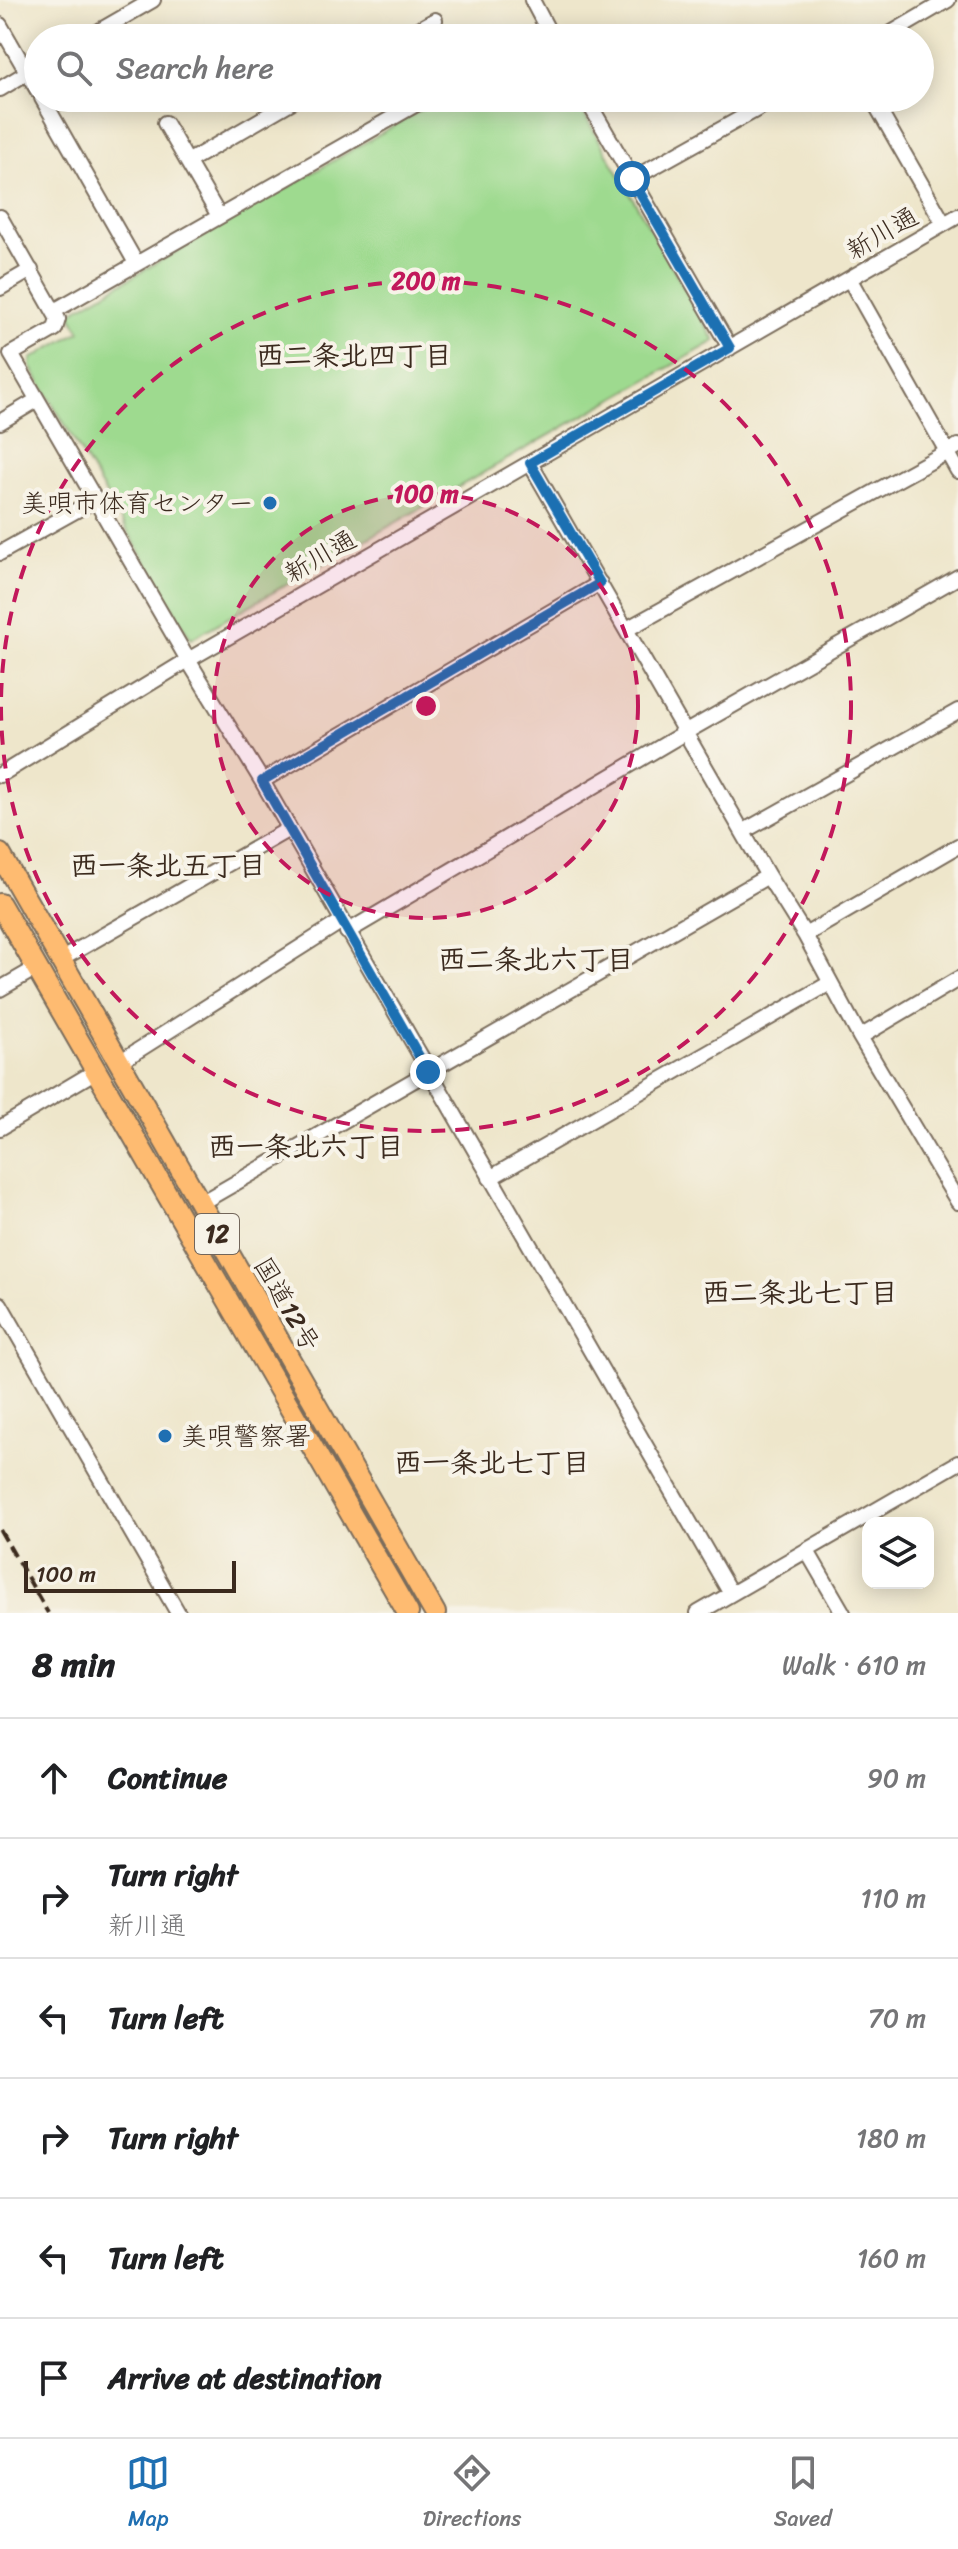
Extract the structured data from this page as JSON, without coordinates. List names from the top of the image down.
{
  "streets": {
    "highway": ["12", "国道12号"],
    "street": ["新川通"]
  },
  "districts": [
    "西二条北四丁目",
    "西一条北五丁目",
    "西二条北六丁目",
    "西一条北六丁目",
    "西二条北七丁目",
    "西一条北七丁目"
  ],
  "places": ["美唄市体育センター", "美唄警察署"],
  "scale_bar": "100 m",
  "page": {
    "search": "Search here",
    "scale": "100 m",
    "heading": ["8 min", "Walk · 610 m"],
    "list": [
      ["Continue", "90 m"],
      ["Turn right", "新川通", "110 m"],
      ["Turn left", "70 m"],
      ["Turn right", "180 m"],
      ["Turn left", "160 m"],
      "Arrive at destination"
    ],
    "nav": ["Map", "Directions", "Saved"]
  },
  "rings": ["200 m", "100 m"]
}
